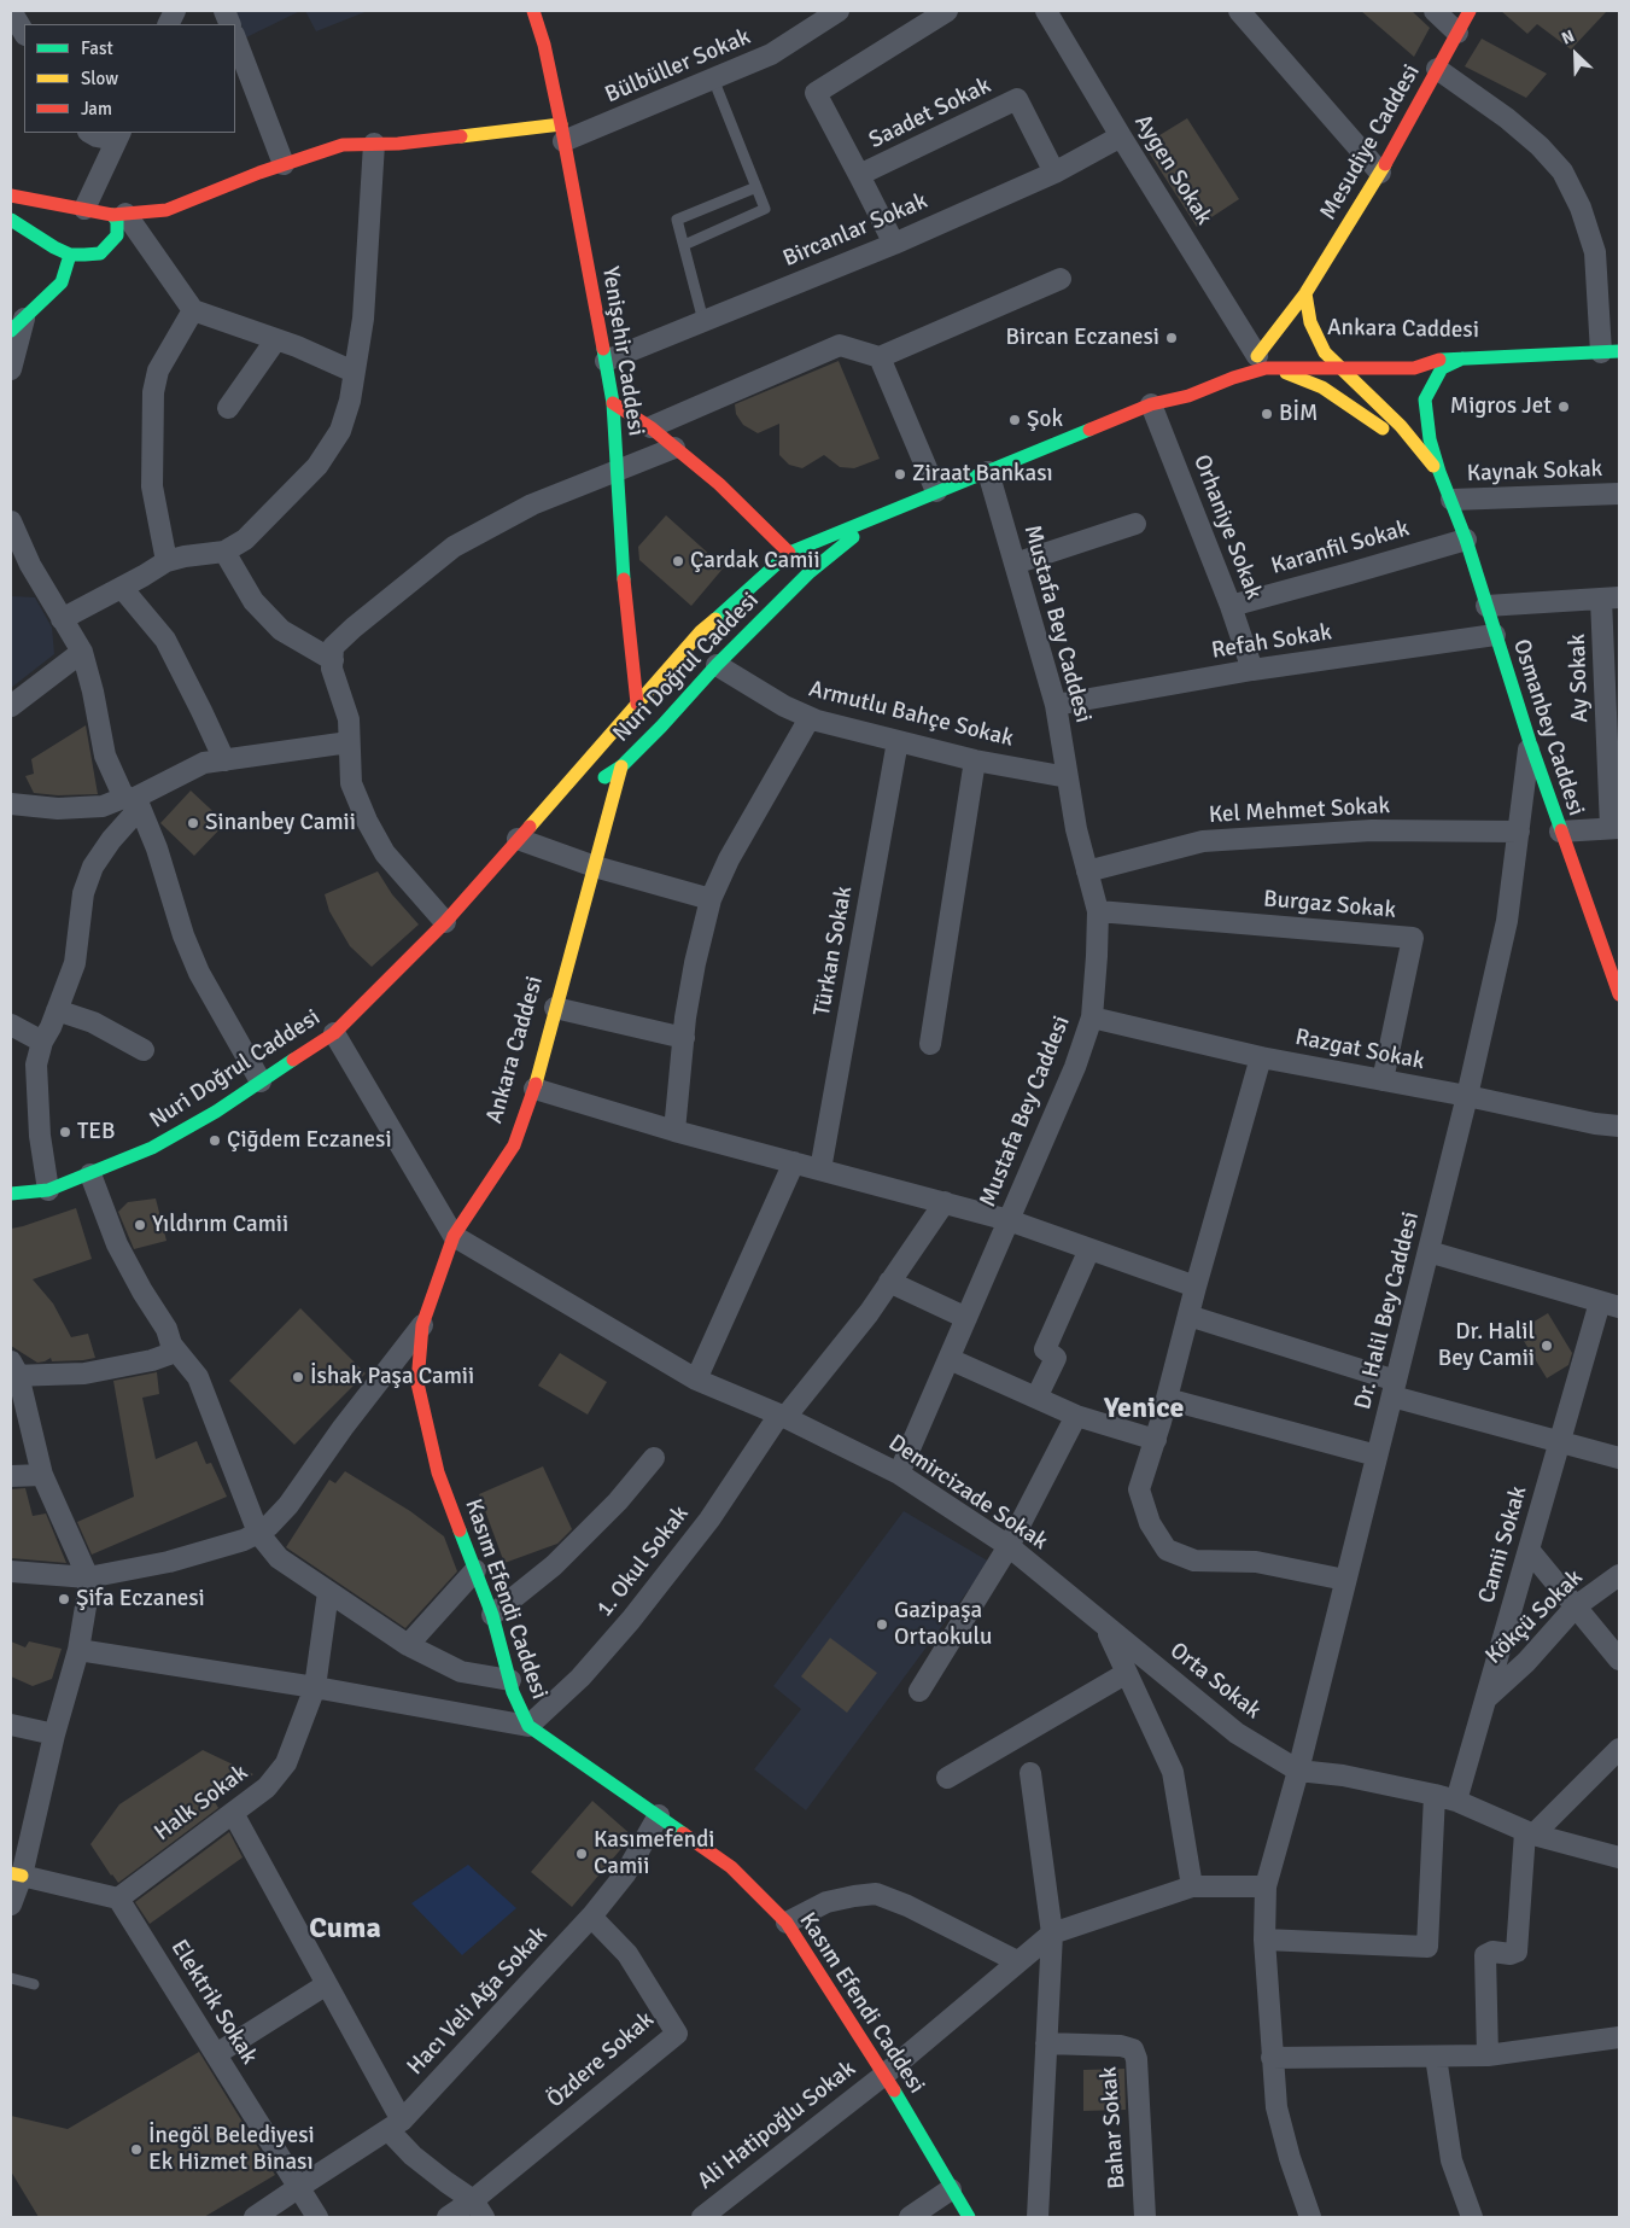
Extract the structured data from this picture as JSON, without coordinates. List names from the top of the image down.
{
  "streets": {
    "street": [
      "Bülbüller Sokak",
      "Saadet Sokak",
      "Mesudiye Caddesi",
      "Aygen Sokak",
      "Bircanlar Sokak",
      "Ankara Caddesi",
      "Yenişehir Caddesi",
      "Kaynak Sokak",
      "Orhaniye Sokak",
      "Karanfil Sokak",
      "Mustafa Bey Caddesi",
      "Refah Sokak",
      "Nuri Doğrul Caddesi",
      "Ay Sokak",
      "Armutlu Bahçe Sokak",
      "Osmanbey Caddesi",
      "Kel Mehmet Sokak",
      "Burgaz Sokak",
      "Türkan Sokak",
      "Razgat Sokak",
      "Dr. Halil Bey Caddesi",
      "Demircizade Sokak",
      "Camii Sokak",
      "1. Okul Sokak",
      "Kasım Efendi Caddesi",
      "Kökçü Sokak",
      "Orta Sokak",
      "Halk Sokak",
      "Hacı Veli Ağa Sokak",
      "Elektrik Sokak",
      "Özdere Sokak",
      "Ali Hatipoğlu Sokak",
      "Bahar Sokak"
    ]
  },
  "crossings": [
    ["Bülbüller Sokak", "Yenişehir Caddesi"],
    ["Saadet Sokak", "Bircanlar Sokak"],
    ["Mesudiye Caddesi", "Aygen Sokak"],
    ["Aygen Sokak", "Bircanlar Sokak"],
    ["Bircanlar Sokak", "Yenişehir Caddesi"],
    ["Ankara Caddesi", "Nuri Doğrul Caddesi"],
    ["Ankara Caddesi", "Demircizade Sokak"],
    ["Ankara Caddesi", "Kasım Efendi Caddesi"],
    ["Yenişehir Caddesi", "Nuri Doğrul Caddesi"],
    ["Kaynak Sokak", "Osmanbey Caddesi"],
    ["Orhaniye Sokak", "Karanfil Sokak"],
    ["Orhaniye Sokak", "Refah Sokak"],
    ["Karanfil Sokak", "Osmanbey Caddesi"],
    ["Mustafa Bey Caddesi", "Refah Sokak"],
    ["Mustafa Bey Caddesi", "Armutlu Bahçe Sokak"],
    ["Mustafa Bey Caddesi", "Kel Mehmet Sokak"],
    ["Mustafa Bey Caddesi", "Burgaz Sokak"],
    ["Mustafa Bey Caddesi", "Razgat Sokak"],
    ["Mustafa Bey Caddesi", "Demircizade Sokak"],
    ["Refah Sokak", "Osmanbey Caddesi"],
    ["Nuri Doğrul Caddesi", "Armutlu Bahçe Sokak"],
    ["Armutlu Bahçe Sokak", "Türkan Sokak"],
    ["Osmanbey Caddesi", "Dr. Halil Bey Caddesi"],
    ["Kel Mehmet Sokak", "Dr. Halil Bey Caddesi"],
    ["Burgaz Sokak", "Razgat Sokak"],
    ["Razgat Sokak", "Dr. Halil Bey Caddesi"],
    ["Dr. Halil Bey Caddesi", "Orta Sokak"],
    ["Dr. Halil Bey Caddesi", "Ali Hatipoğlu Sokak"],
    ["Demircizade Sokak", "1. Okul Sokak"],
    ["Demircizade Sokak", "Orta Sokak"],
    ["Demircizade Sokak", "Ali Hatipoğlu Sokak"],
    ["Camii Sokak", "Kökçü Sokak"],
    ["1. Okul Sokak", "Kasım Efendi Caddesi"],
    ["Kasım Efendi Caddesi", "Hacı Veli Ağa Sokak"],
    ["Kasım Efendi Caddesi", "Ali Hatipoğlu Sokak"],
    ["Halk Sokak", "Elektrik Sokak"],
    ["Hacı Veli Ağa Sokak", "Elektrik Sokak"],
    ["Hacı Veli Ağa Sokak", "Özdere Sokak"]
  ],
  "districts": ["Yenice", "Cuma"],
  "places": [
    "Bircan Eczanesi",
    "Migros Jet",
    "BİM",
    "Şok",
    "Ziraat Bankası",
    "Çardak Camii",
    "Sinanbey Camii",
    "TEB",
    "Çiğdem Eczanesi",
    "Yıldırım Camii",
    "Dr. Halil Bey Camii",
    "İshak Paşa Camii",
    "Şifa Eczanesi",
    "Gazipaşa Ortaokulu",
    "Kasımefendi Camii",
    "İnegöl Belediyesi Ek Hizmet Binası"
  ],
  "legend": ["Fast", "Slow", "Jam"],
  "north": "top left"
}
